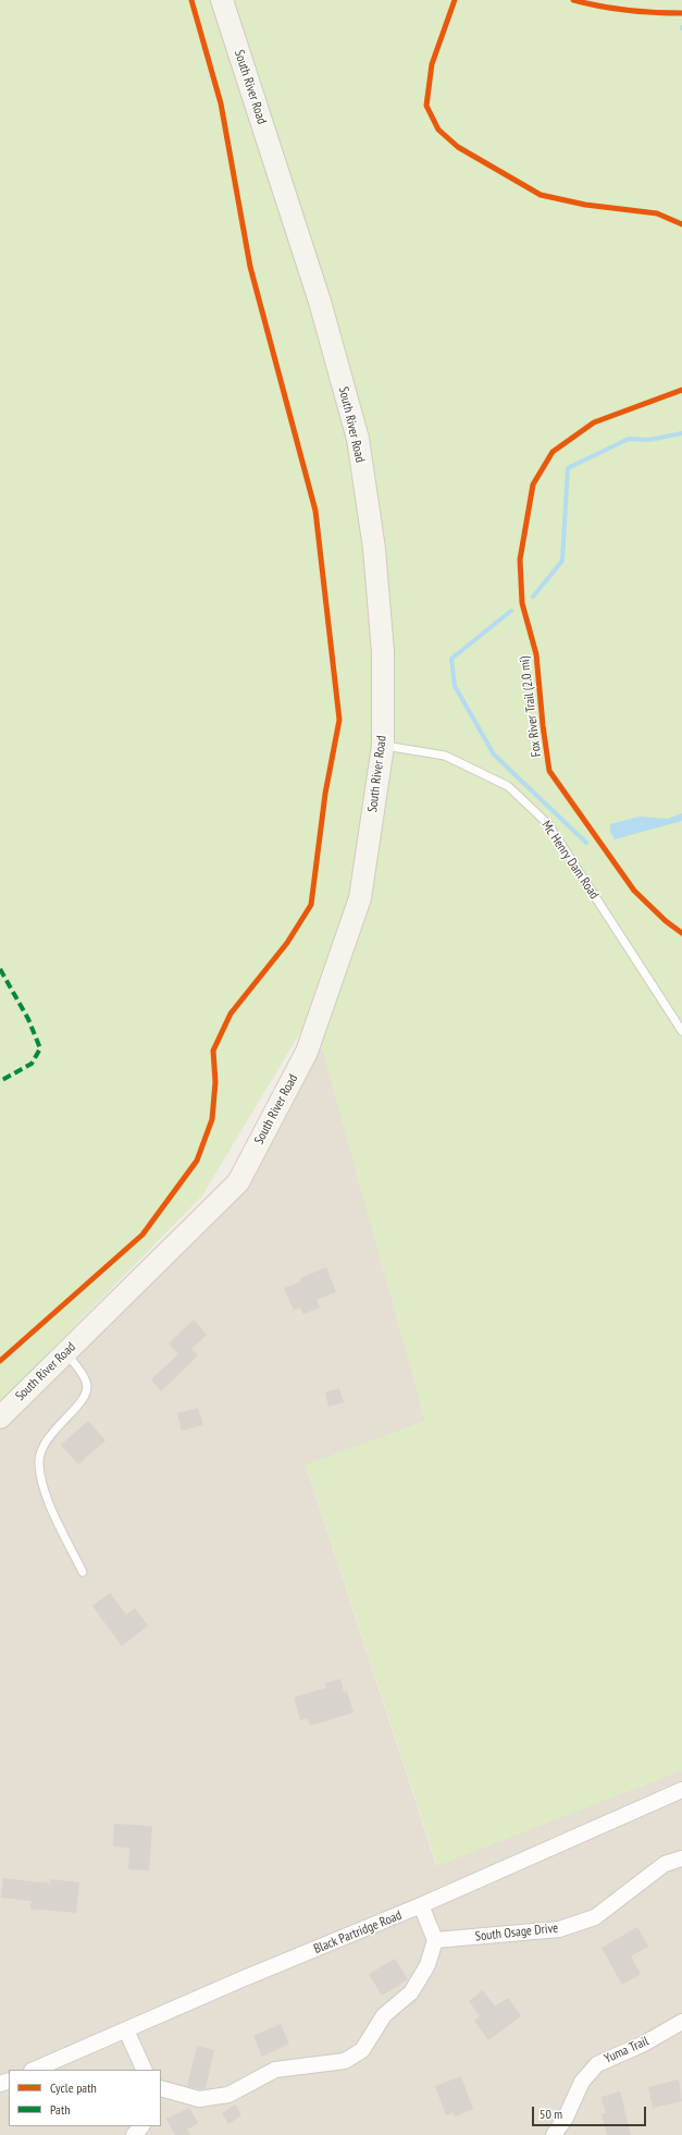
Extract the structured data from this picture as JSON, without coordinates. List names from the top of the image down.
{
  "streets": {
    "street": [
      "South River Road",
      "Black Partridge Road",
      "South Osage Drive",
      "Yuma Trail"
    ],
    "lane": ["Mc Henry Dam Road"],
    "cycle path": ["Fox River Trail (2.0 mi)"]
  },
  "crossings": [
    ["South River Road", "Mc Henry Dam Road"]
  ],
  "legend": ["Cycle path", "Path"],
  "scale_bar": "50 m"
}
